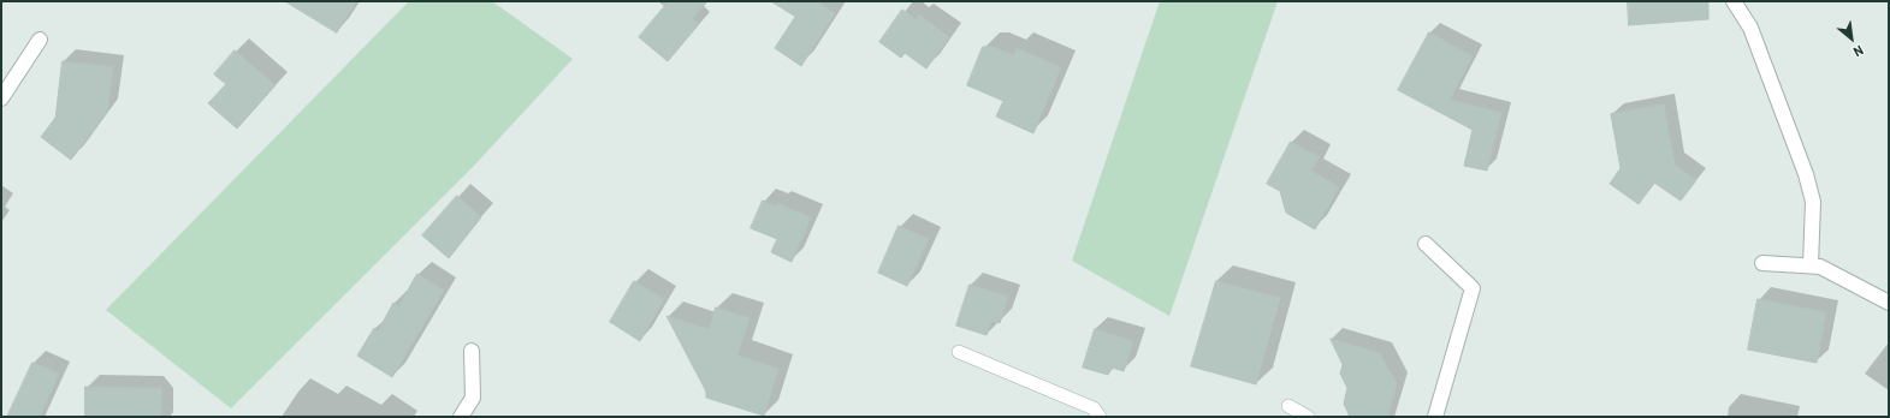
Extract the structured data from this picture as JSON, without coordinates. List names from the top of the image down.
{
  "north": "bottom right"
}
